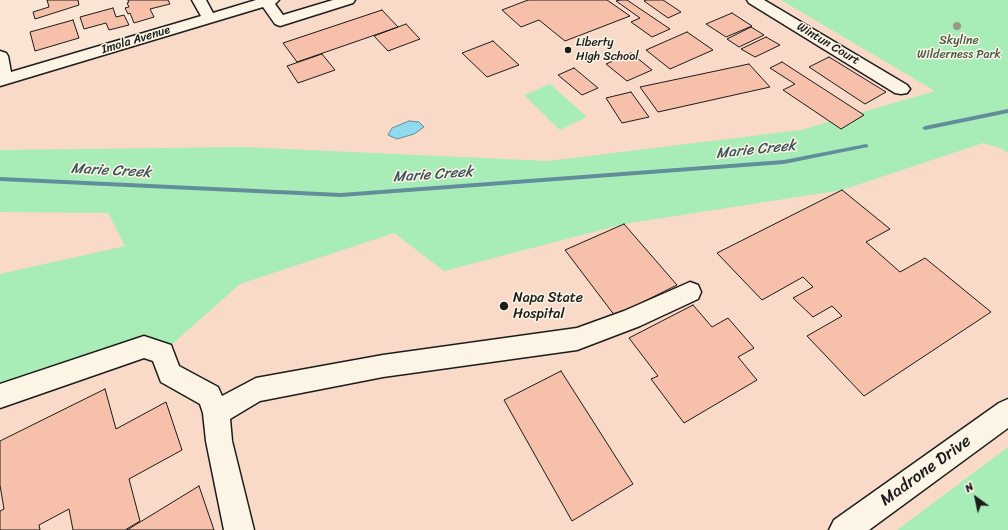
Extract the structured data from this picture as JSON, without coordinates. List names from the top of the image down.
{
  "streets": {
    "street": ["Imola Avenue", "Wintun Court", "Madrone Drive"]
  },
  "water": ["Marie Creek"],
  "parks": ["Skyline Wilderness Park"],
  "places": ["Liberty High School", "Napa State Hospital"],
  "north": "top left"
}
